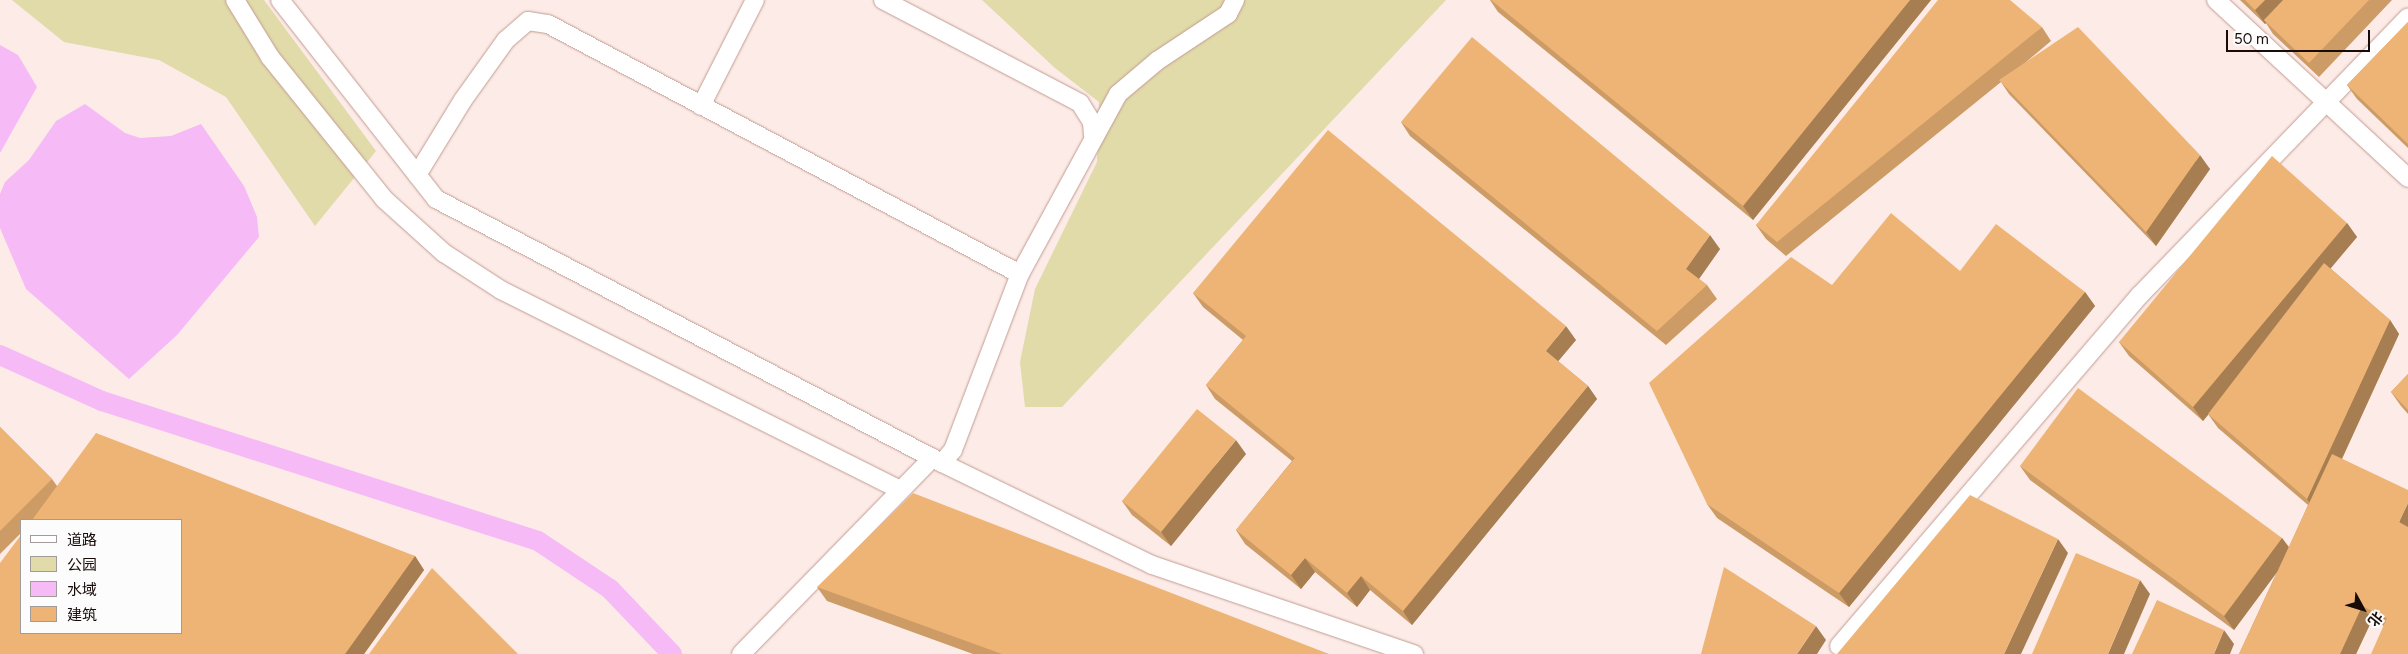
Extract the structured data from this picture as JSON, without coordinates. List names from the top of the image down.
{
  "legend": [
    "道路",
    "公园",
    "水域",
    "建筑"
  ],
  "scale_bar": "50 m",
  "north": "bottom right"
}
